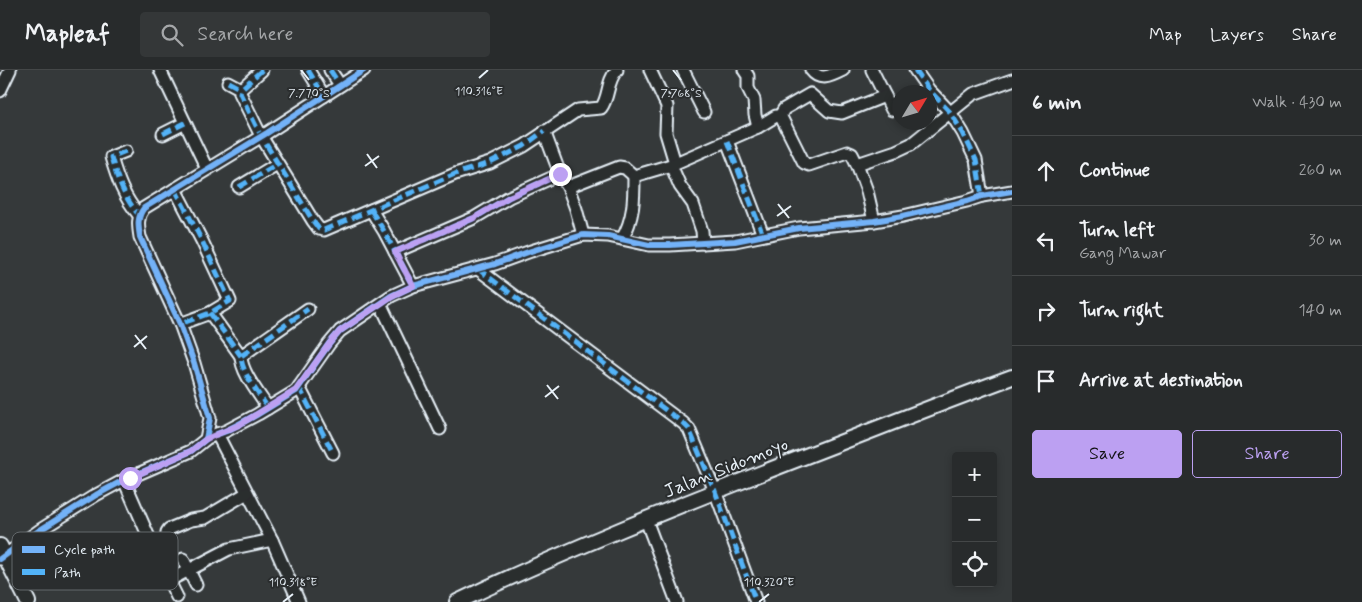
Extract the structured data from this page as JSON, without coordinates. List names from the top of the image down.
{
  "streets": {
    "main road": ["Jalan Sidomoyo"]
  },
  "legend": ["Cycle path", "Path"],
  "north": "top right",
  "page": {
    "header": "Mapleaf",
    "search": "Search here",
    "nav": ["Map", "Layers", "Share"],
    "heading": ["6 min", "Walk · 430 m"],
    "list": [
      ["Continue", "260 m"],
      ["Turn left", "Gang Mawar", "30 m"],
      ["Turn right", "140 m"],
      "Arrive at destination"
    ],
    "buttons": ["Save", "Share"],
    "map_buttons": ["+", "−"]
  },
  "coordinates": [
    "110.316°E",
    "7.768°S",
    "7.770°S",
    "110.318°E",
    "110.320°E"
  ]
}
